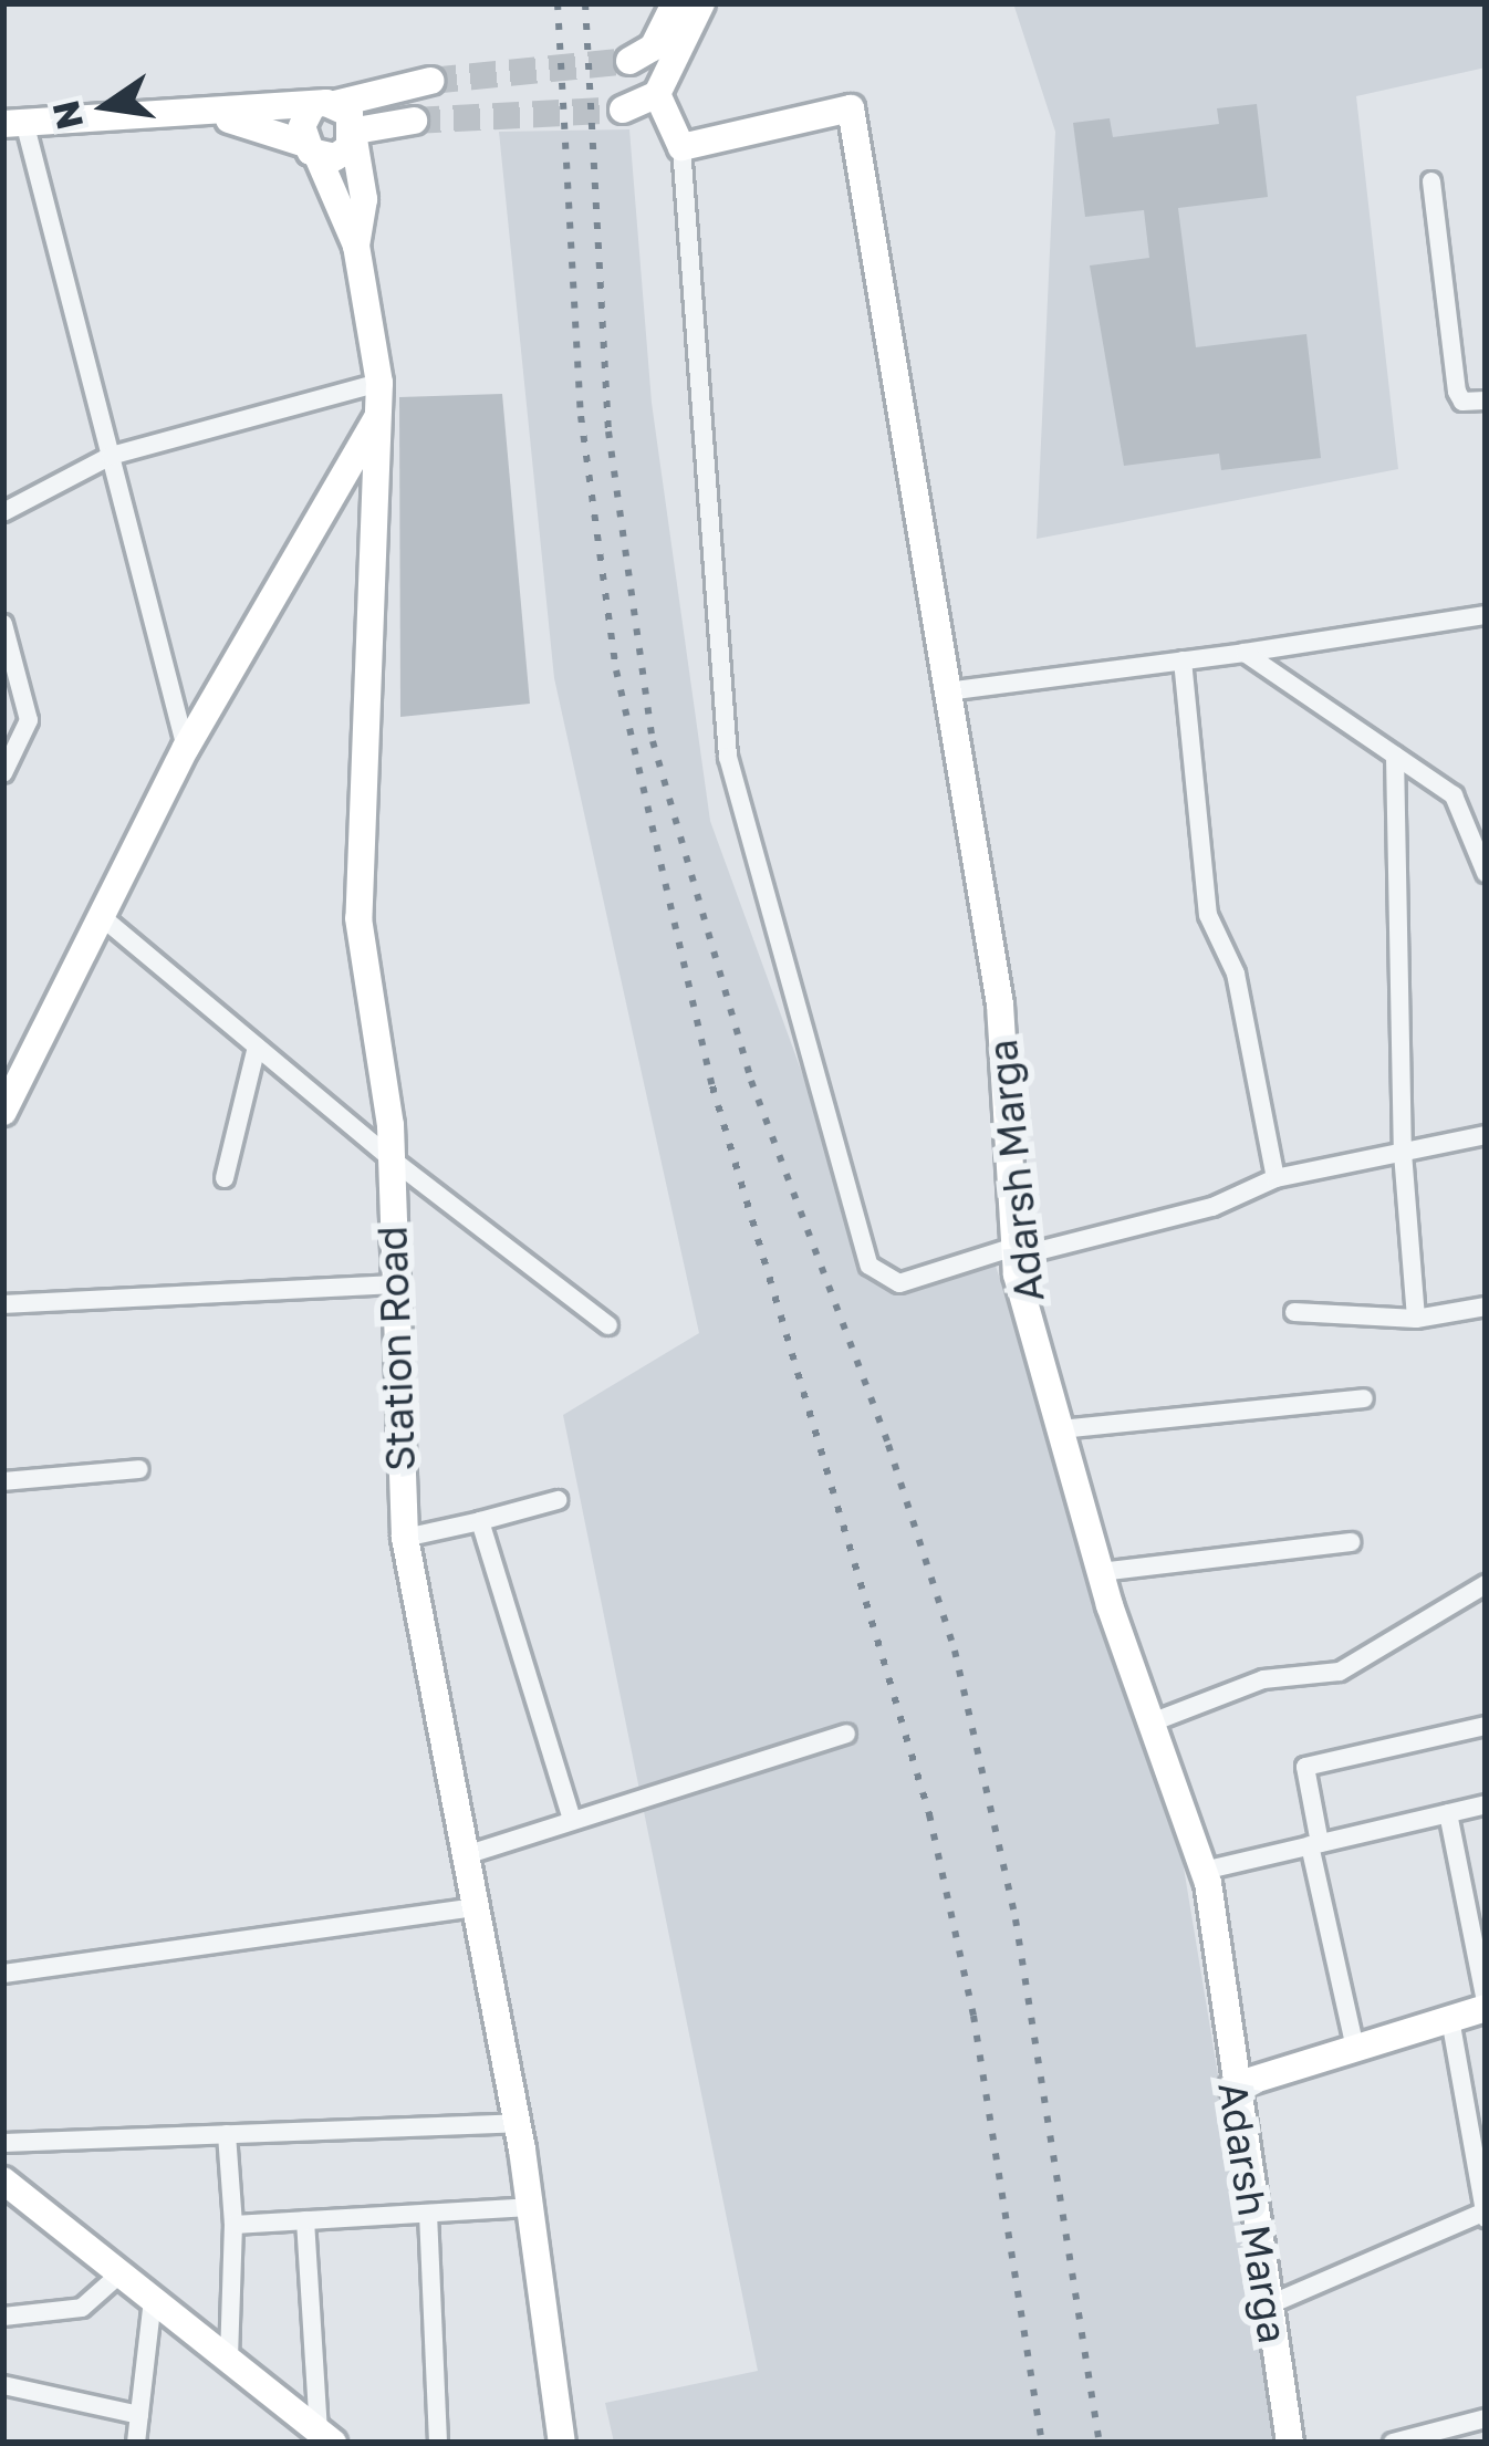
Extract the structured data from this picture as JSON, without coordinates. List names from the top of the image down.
{
  "streets": {
    "main road": ["Adarsh Marga", "Station Road"]
  },
  "north": "left"
}
